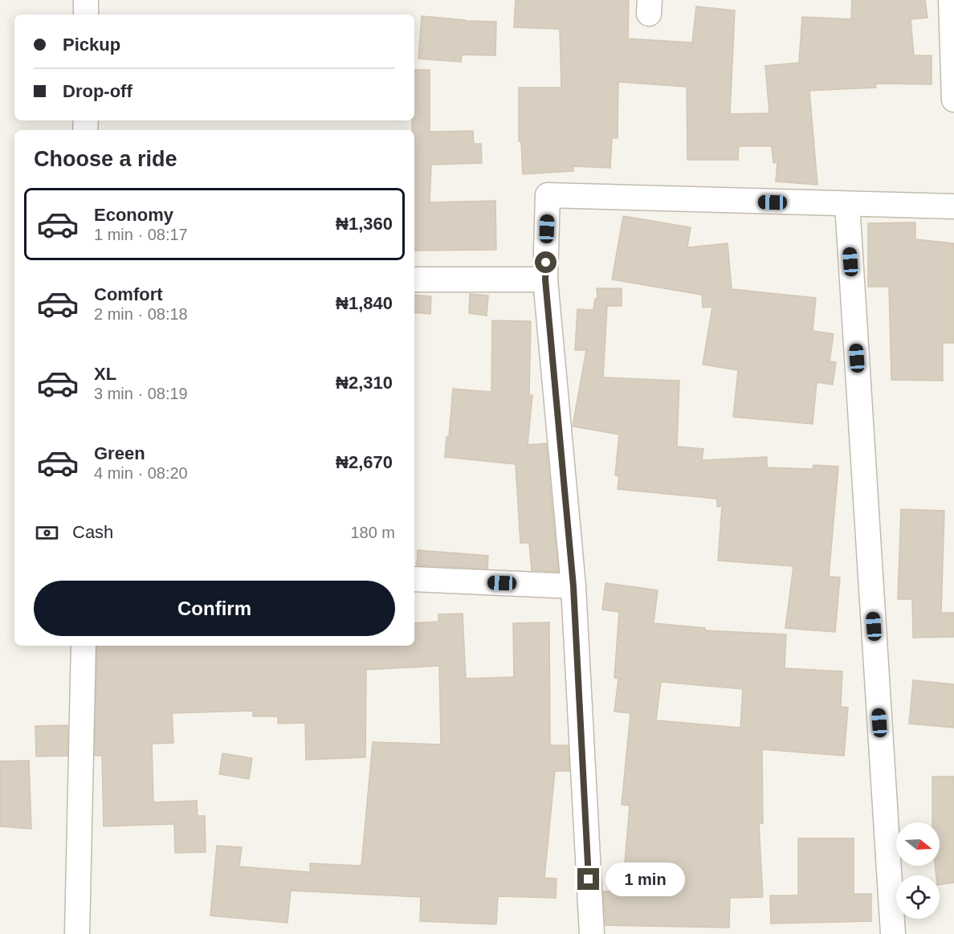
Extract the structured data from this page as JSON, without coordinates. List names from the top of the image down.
{
  "north": "right",
  "page": {
    "banner": ["Pickup", "Drop-off"],
    "heading": "Choose a ride",
    "list": [
      {
        "name": "Economy",
        "note": "1 min · 08:17",
        "value": "₦1,360"
      },
      {
        "name": "Comfort",
        "note": "2 min · 08:18",
        "value": "₦1,840"
      },
      {
        "name": "XL",
        "note": "3 min · 08:19",
        "value": "₦2,310"
      },
      {
        "name": "Green",
        "note": "4 min · 08:20",
        "value": "₦2,670"
      }
    ],
    "pay": ["Cash", "180 m"],
    "buttons": "Confirm",
    "bubble": "1 min"
  }
}
